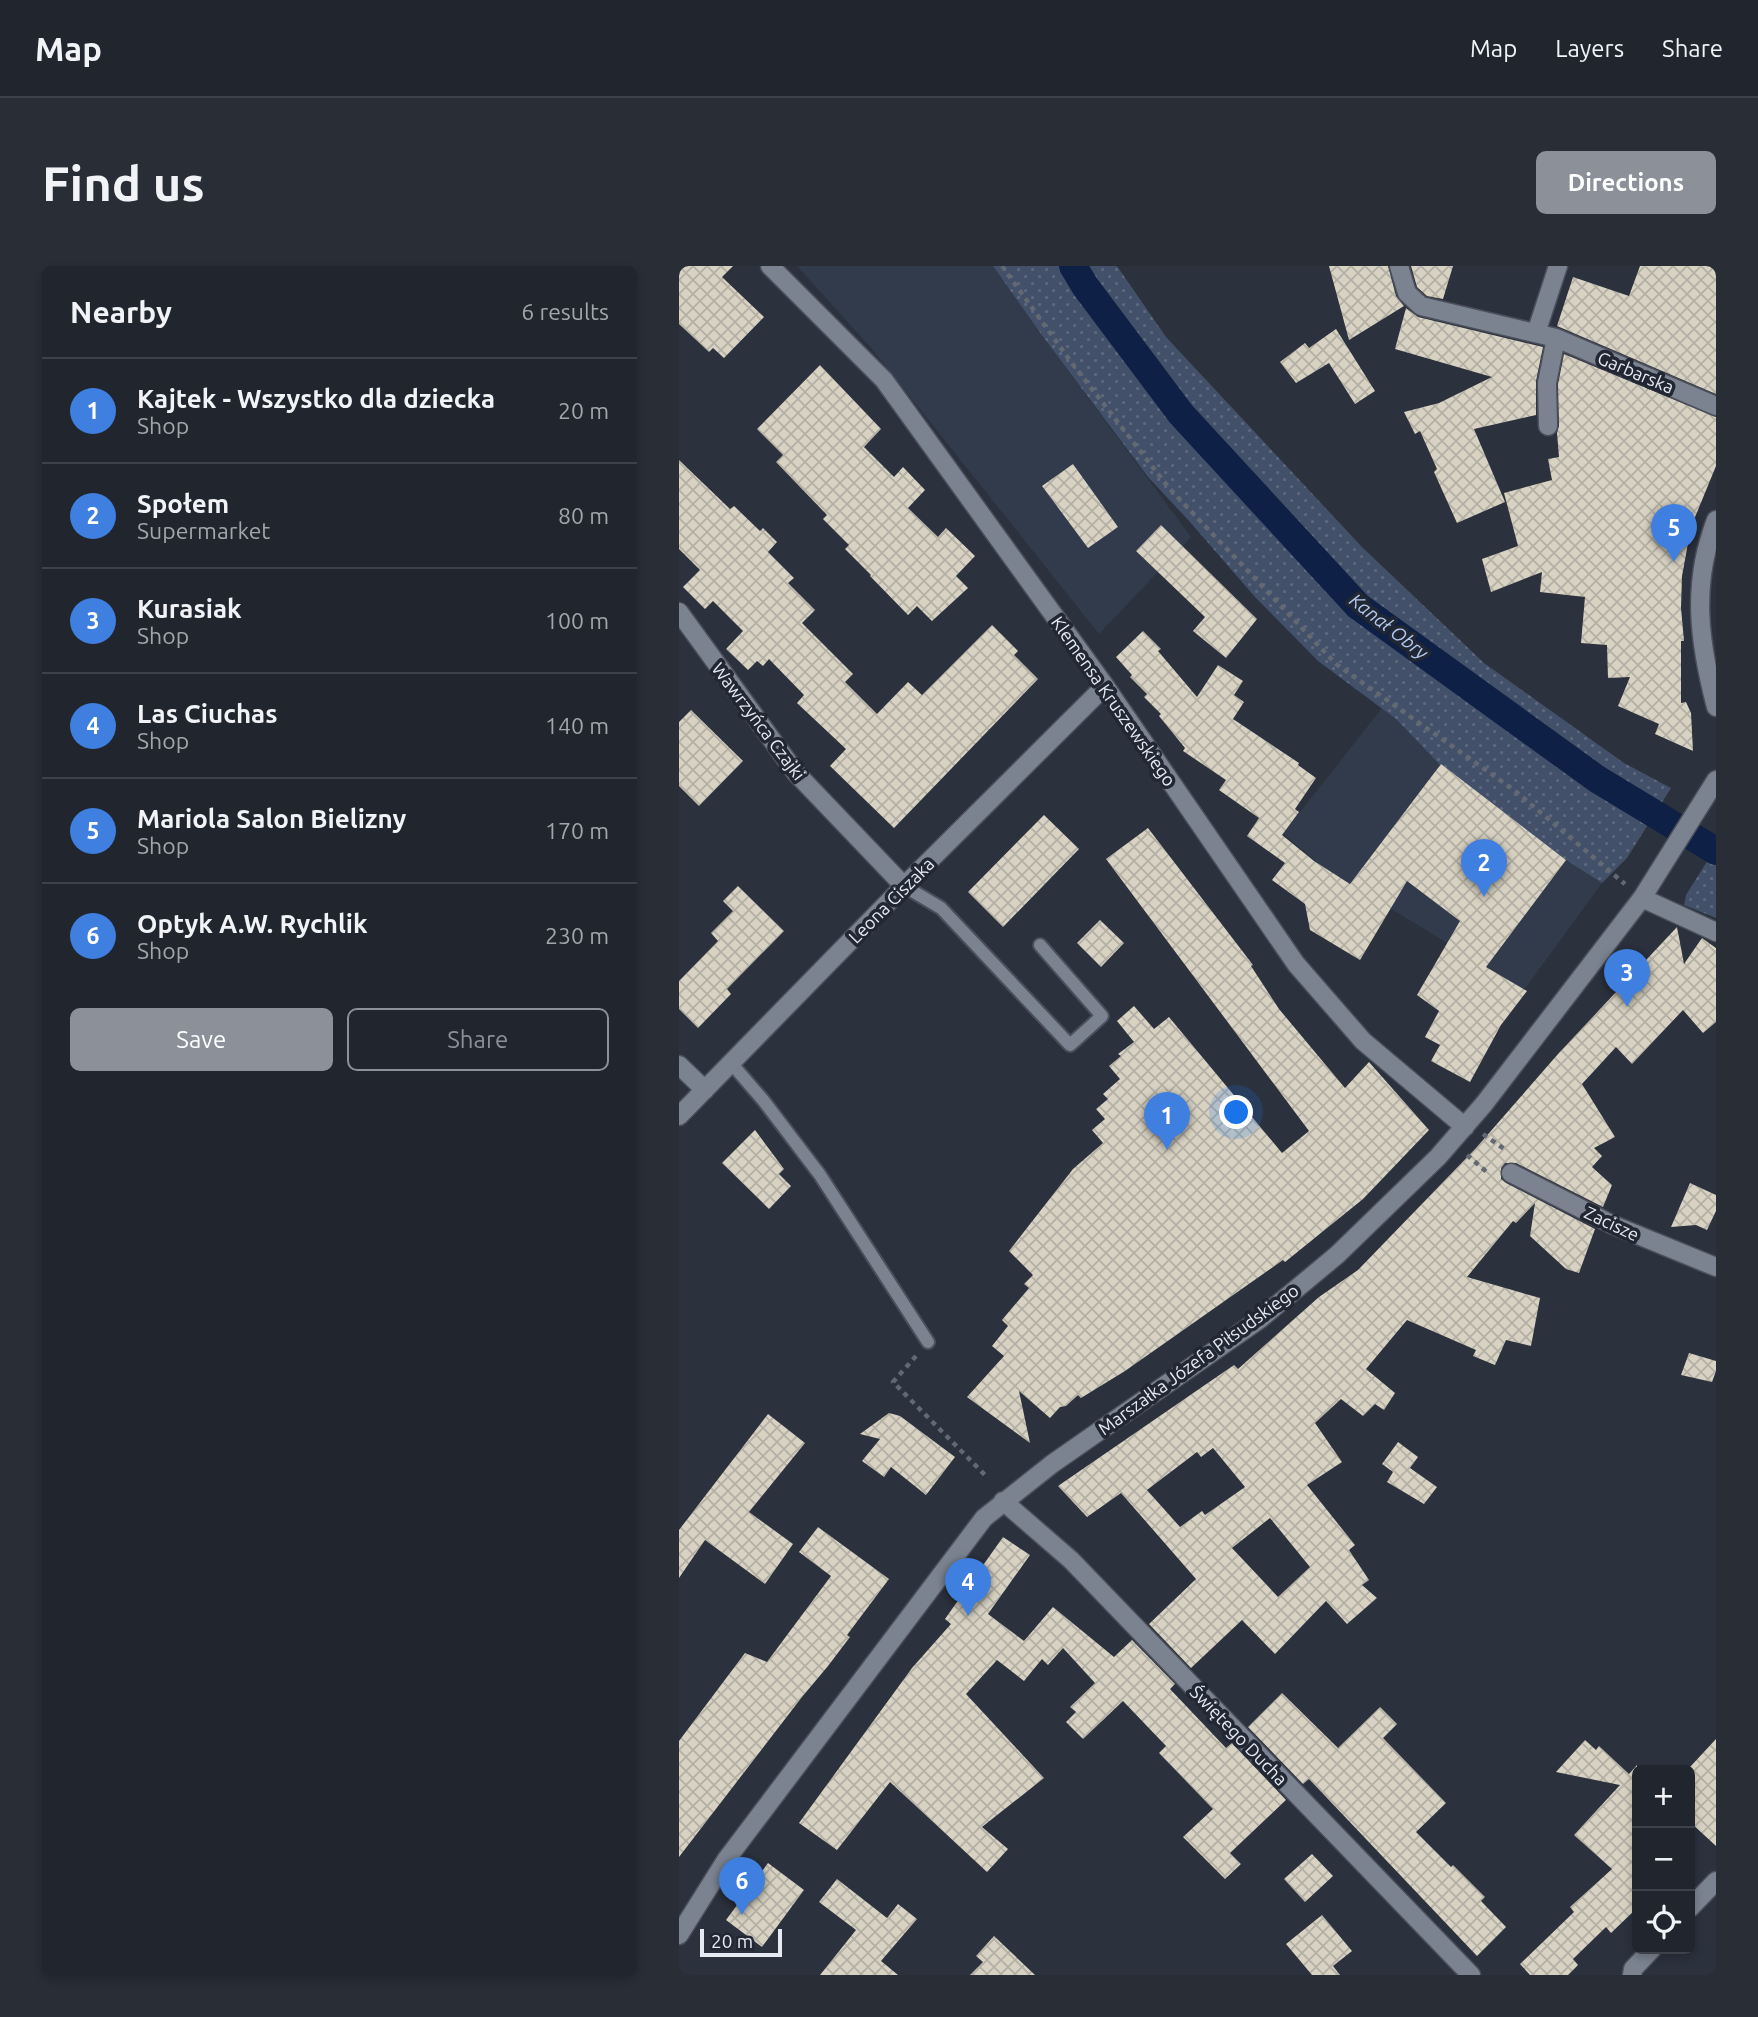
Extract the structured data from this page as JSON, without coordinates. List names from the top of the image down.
{
  "streets": {
    "street": [
      "Garbarska",
      "Klemensa Kruszewskiego",
      "Wawrzyńca Czajki",
      "Leona Ciszaka",
      "Zacisze",
      "Marszałka Józefa Piłsudskiego",
      "Świętego Ducha"
    ]
  },
  "crossings": [
    ["Klemensa Kruszewskiego", "Leona Ciszaka"],
    ["Klemensa Kruszewskiego", "Marszałka Józefa Piłsudskiego"],
    ["Wawrzyńca Czajki", "Leona Ciszaka"],
    ["Marszałka Józefa Piłsudskiego", "Świętego Ducha"]
  ],
  "water": ["Kanał Obry"],
  "scale_bar": "20 m",
  "page": {
    "header": "Map",
    "nav": ["Map", "Layers", "Share"],
    "buttons": [
      "Directions",
      ["Save", "Share"]
    ],
    "title": "Find us",
    "heading": ["Nearby", "6 results"],
    "list": [
      {
        "mark": "1",
        "name": "Kajtek - Wszystko dla dziecka",
        "note": "Shop",
        "value": "20 m"
      },
      {
        "mark": "2",
        "name": "Społem",
        "note": "Supermarket",
        "value": "80 m"
      },
      {
        "mark": "3",
        "name": "Kurasiak",
        "note": "Shop",
        "value": "100 m"
      },
      {
        "mark": "4",
        "name": "Las Ciuchas",
        "note": "Shop",
        "value": "140 m"
      },
      {
        "mark": "5",
        "name": "Mariola Salon Bielizny",
        "note": "Shop",
        "value": "170 m"
      },
      {
        "mark": "6",
        "name": "Optyk A.W. Rychlik",
        "note": "Shop",
        "value": "230 m"
      }
    ],
    "pins": [
      "5",
      "2",
      "3",
      "1",
      "4",
      "6"
    ],
    "map_buttons": ["+", "−"],
    "scale": "20 m"
  }
}
